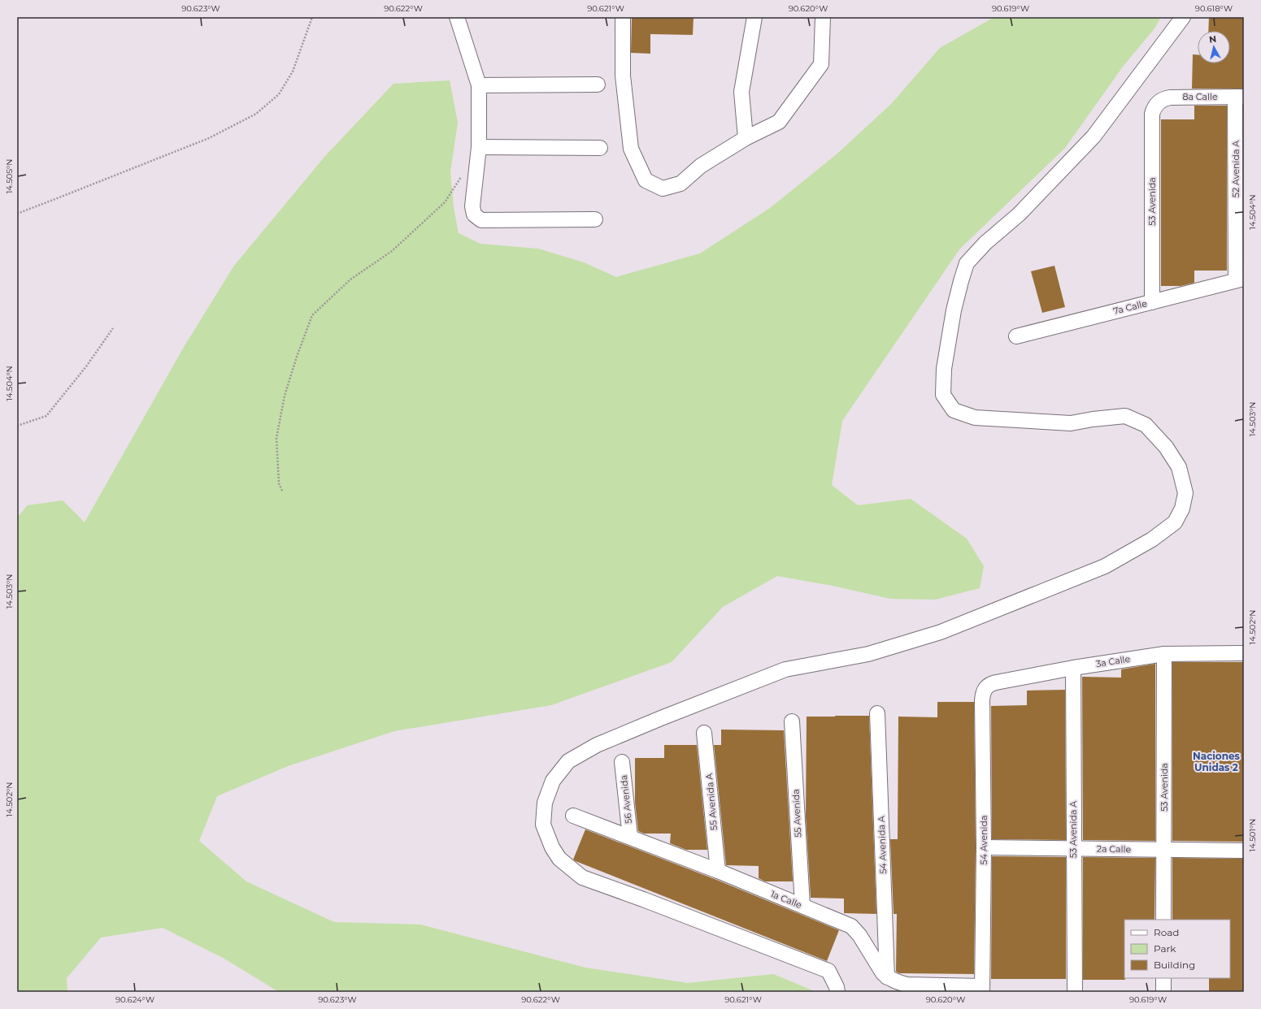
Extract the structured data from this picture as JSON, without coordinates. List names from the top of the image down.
{
  "streets": {
    "street": [
      "8a Calle",
      "52 Avenida A",
      "53 Avenida",
      "7a Calle",
      "3a Calle",
      "56 Avenida",
      "55 Avenida A",
      "55 Avenida",
      "53 Avenida A",
      "54 Avenida",
      "54 Avenida A",
      "2a Calle",
      "1a Calle"
    ]
  },
  "crossings": [
    ["8a Calle", "52 Avenida A"],
    ["8a Calle", "53 Avenida"],
    ["52 Avenida A", "7a Calle"],
    ["53 Avenida", "7a Calle"],
    ["53 Avenida", "3a Calle"],
    ["53 Avenida", "2a Calle"],
    ["3a Calle", "53 Avenida A"],
    ["3a Calle", "54 Avenida"],
    ["56 Avenida", "1a Calle"],
    ["55 Avenida A", "1a Calle"],
    ["55 Avenida", "1a Calle"],
    ["53 Avenida A", "2a Calle"],
    ["54 Avenida", "2a Calle"],
    ["54 Avenida A", "1a Calle"]
  ],
  "districts": ["Naciones Unidas 2"],
  "legend": ["Road", "Park", "Building"],
  "north": "top",
  "coordinates": [
    "90.623°W",
    "90.622°W",
    "90.621°W",
    "90.620°W",
    "90.619°W",
    "90.618°W",
    "14.505°N",
    "14.504°N",
    "14.503°N",
    "14.502°N",
    "14.501°N",
    "90.624°W"
  ]
}
